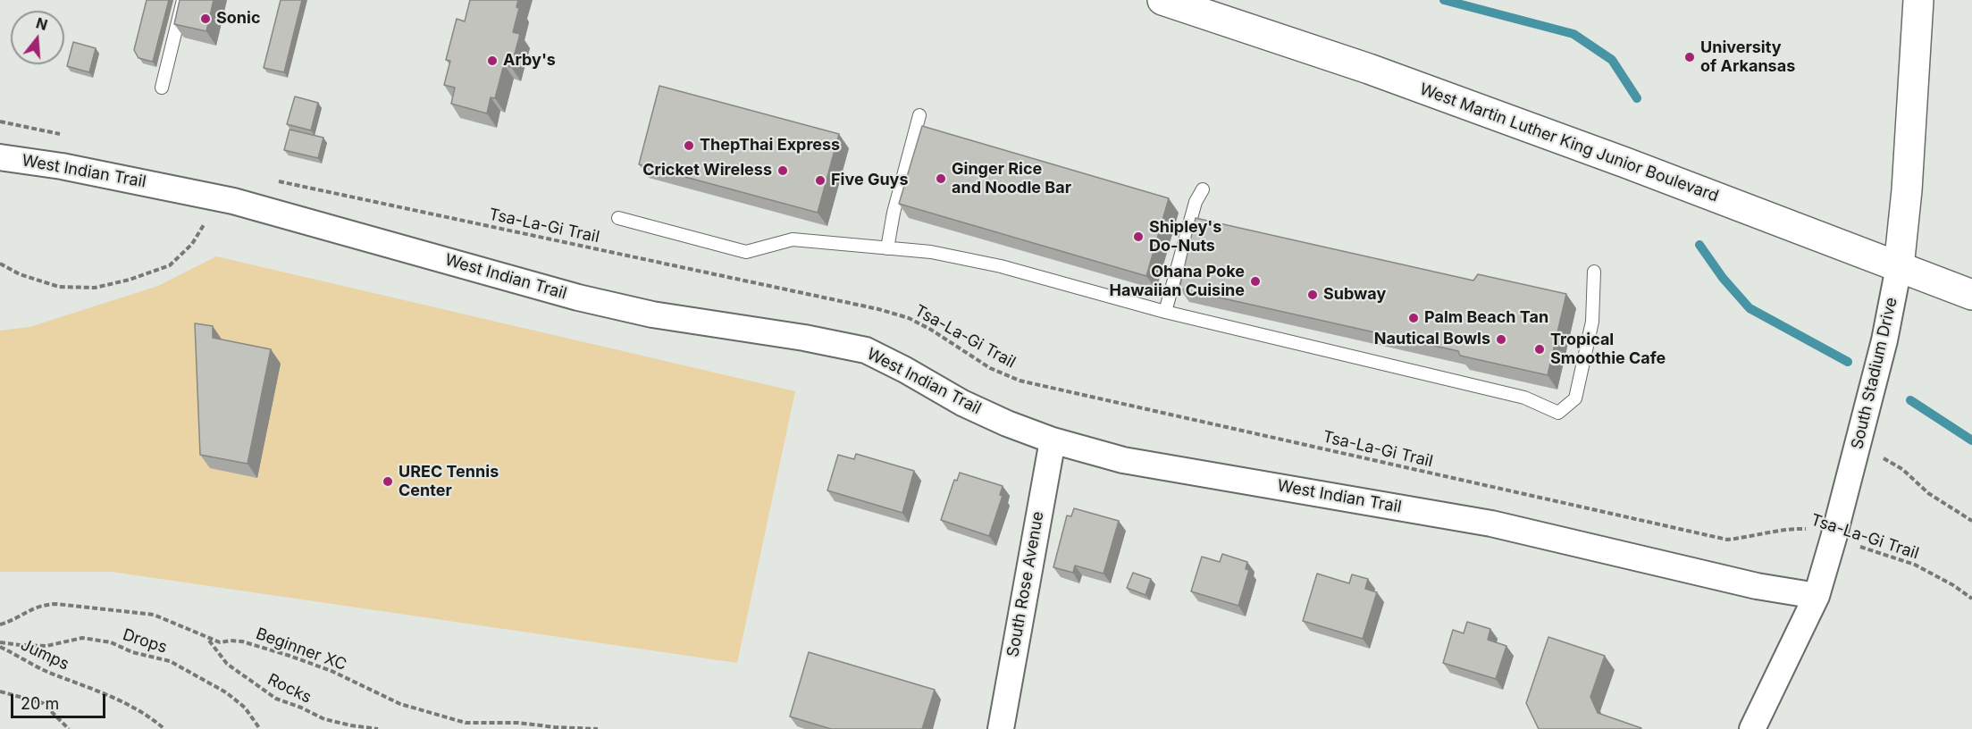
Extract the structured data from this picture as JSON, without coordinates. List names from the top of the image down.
{
  "streets": {
    "main road": ["West Martin Luther King Junior Boulevard", "South Stadium Drive"],
    "street": ["West Indian Trail", "South Rose Avenue"],
    "path": [
      "Tsa-La-Gi Trail",
      "Drops",
      "Beginner XC",
      "Jumps",
      "Rocks"
    ]
  },
  "crossings": [
    ["West Martin Luther King Junior Boulevard", "South Stadium Drive"],
    ["West Indian Trail", "South Stadium Drive"],
    ["West Indian Trail", "South Rose Avenue"],
    ["Tsa-La-Gi Trail", "South Stadium Drive"],
    ["Beginner XC", "Rocks"]
  ],
  "places": [
    "Sonic",
    "University of Arkansas",
    "Arby's",
    "ThepThai Express",
    "Cricket Wireless",
    "Ginger Rice and Noodle Bar",
    "Five Guys",
    "Shipley's Do-Nuts",
    "Ohana Poke Hawaiian Cuisine",
    "Subway",
    "Palm Beach Tan",
    "Nautical Bowls",
    "Tropical Smoothie Cafe",
    "UREC Tennis Center"
  ],
  "scale_bar": "20 m",
  "north": "top"
}
